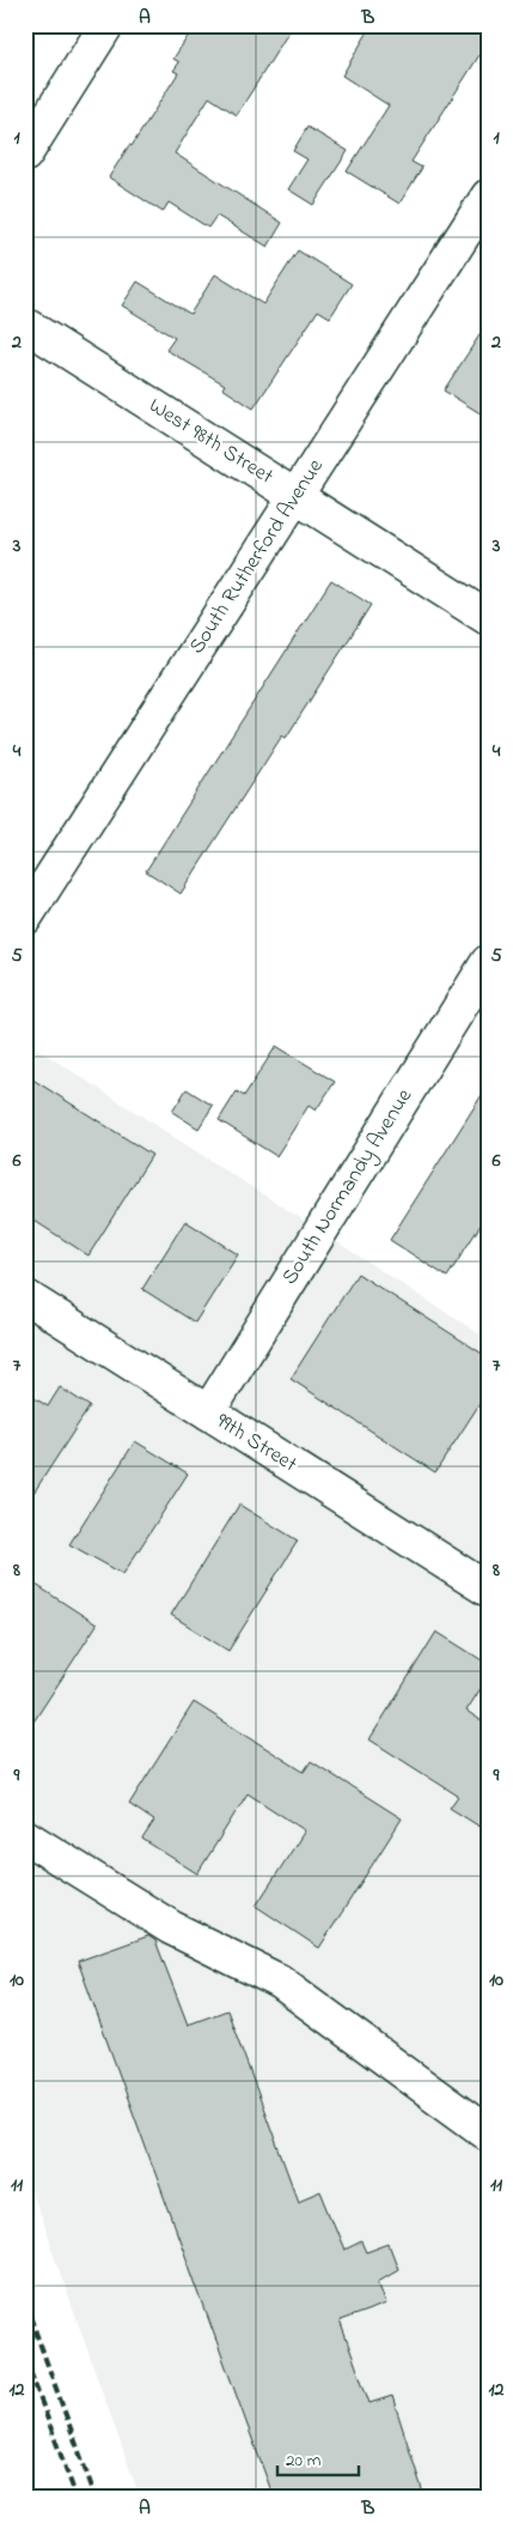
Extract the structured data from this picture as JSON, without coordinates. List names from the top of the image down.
{
  "streets": {
    "street": [
      "West 98th Street",
      "South Rutherford Avenue",
      "South Normandy Avenue",
      "99th Street"
    ]
  },
  "crossings": [
    ["West 98th Street", "South Rutherford Avenue"],
    ["South Normandy Avenue", "99th Street"]
  ],
  "scale_bar": "20 m",
  "grid": {
    "columns": ["A", "B"],
    "rows": [
      "1",
      "2",
      "3",
      "4",
      "5",
      "6",
      "7",
      "8",
      "9",
      "10",
      "11",
      "12"
    ]
  }
}
